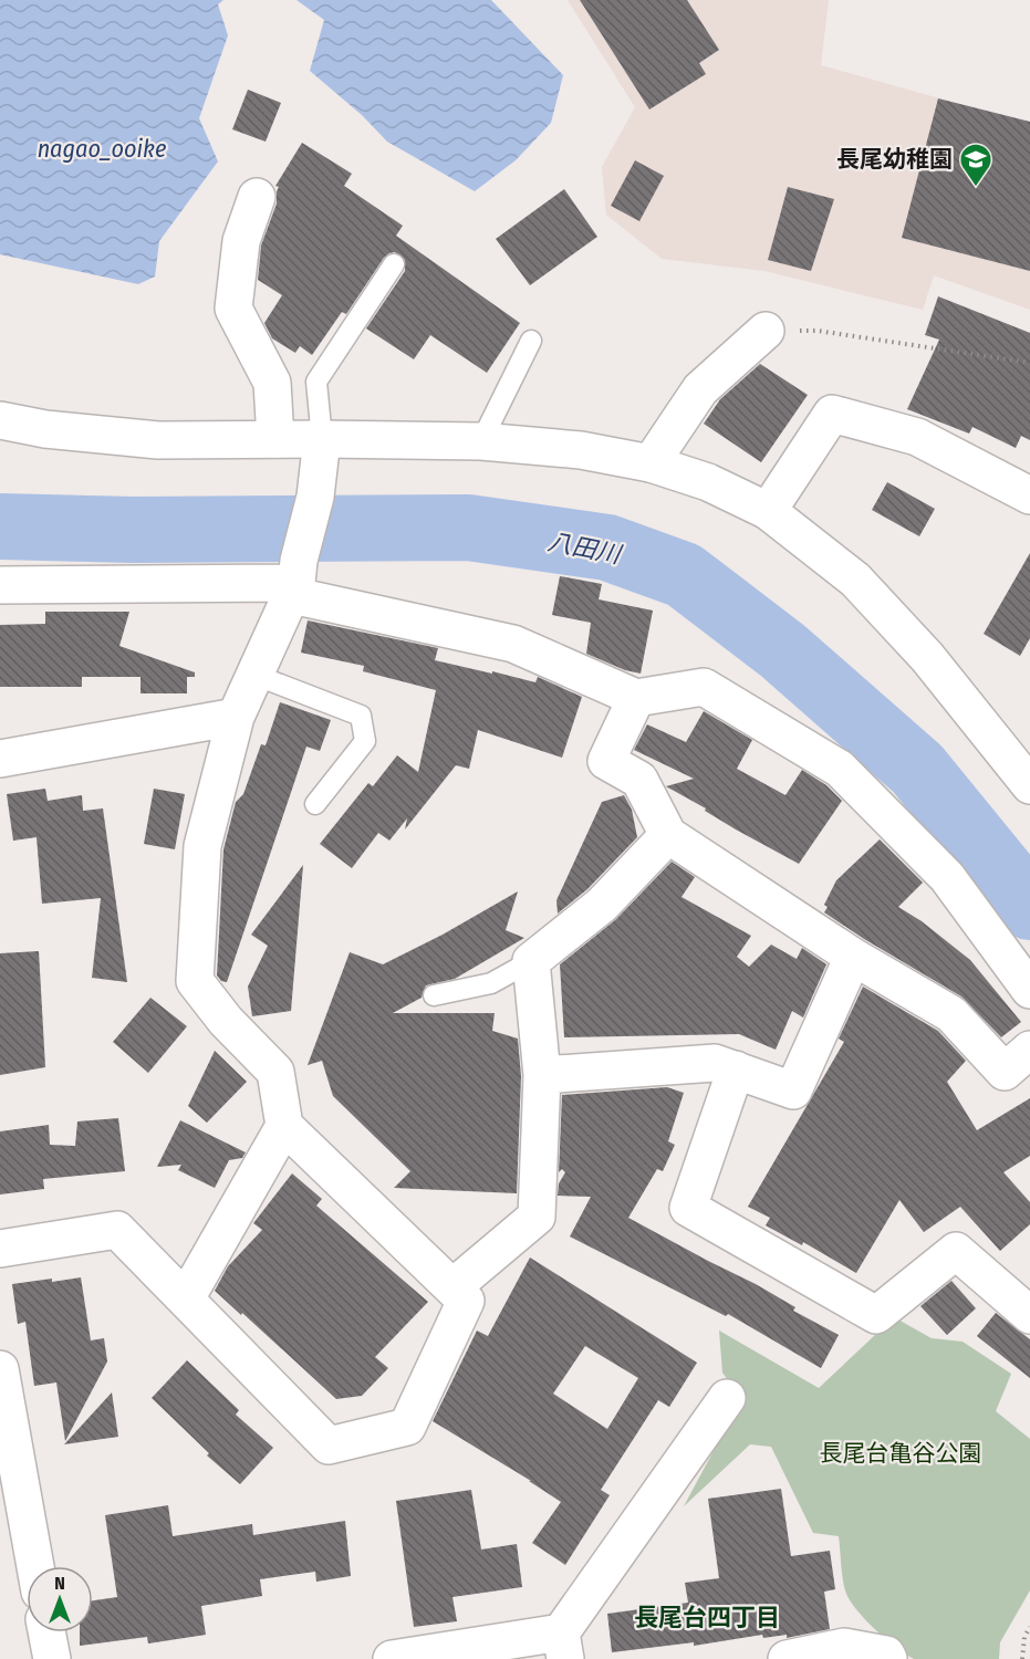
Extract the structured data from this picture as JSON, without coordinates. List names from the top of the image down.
{
  "districts": ["長尾台四丁目"],
  "water": ["nagao_ooike", "八田川"],
  "parks": ["長尾台亀谷公園"],
  "places": {
    "school or university": ["長尾幼稚園"]
  },
  "north": "top"
}
